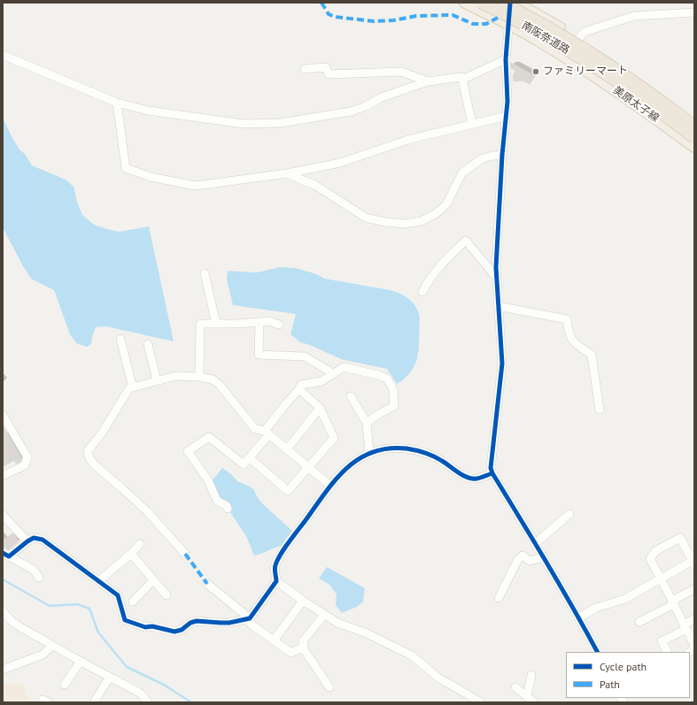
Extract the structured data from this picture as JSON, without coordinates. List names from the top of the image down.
{
  "streets": {
    "highway": ["南阪奈道路"],
    "main road": ["美原太子線"]
  },
  "places": ["ファミリーマート"],
  "legend": ["Cycle path", "Path"]
}
